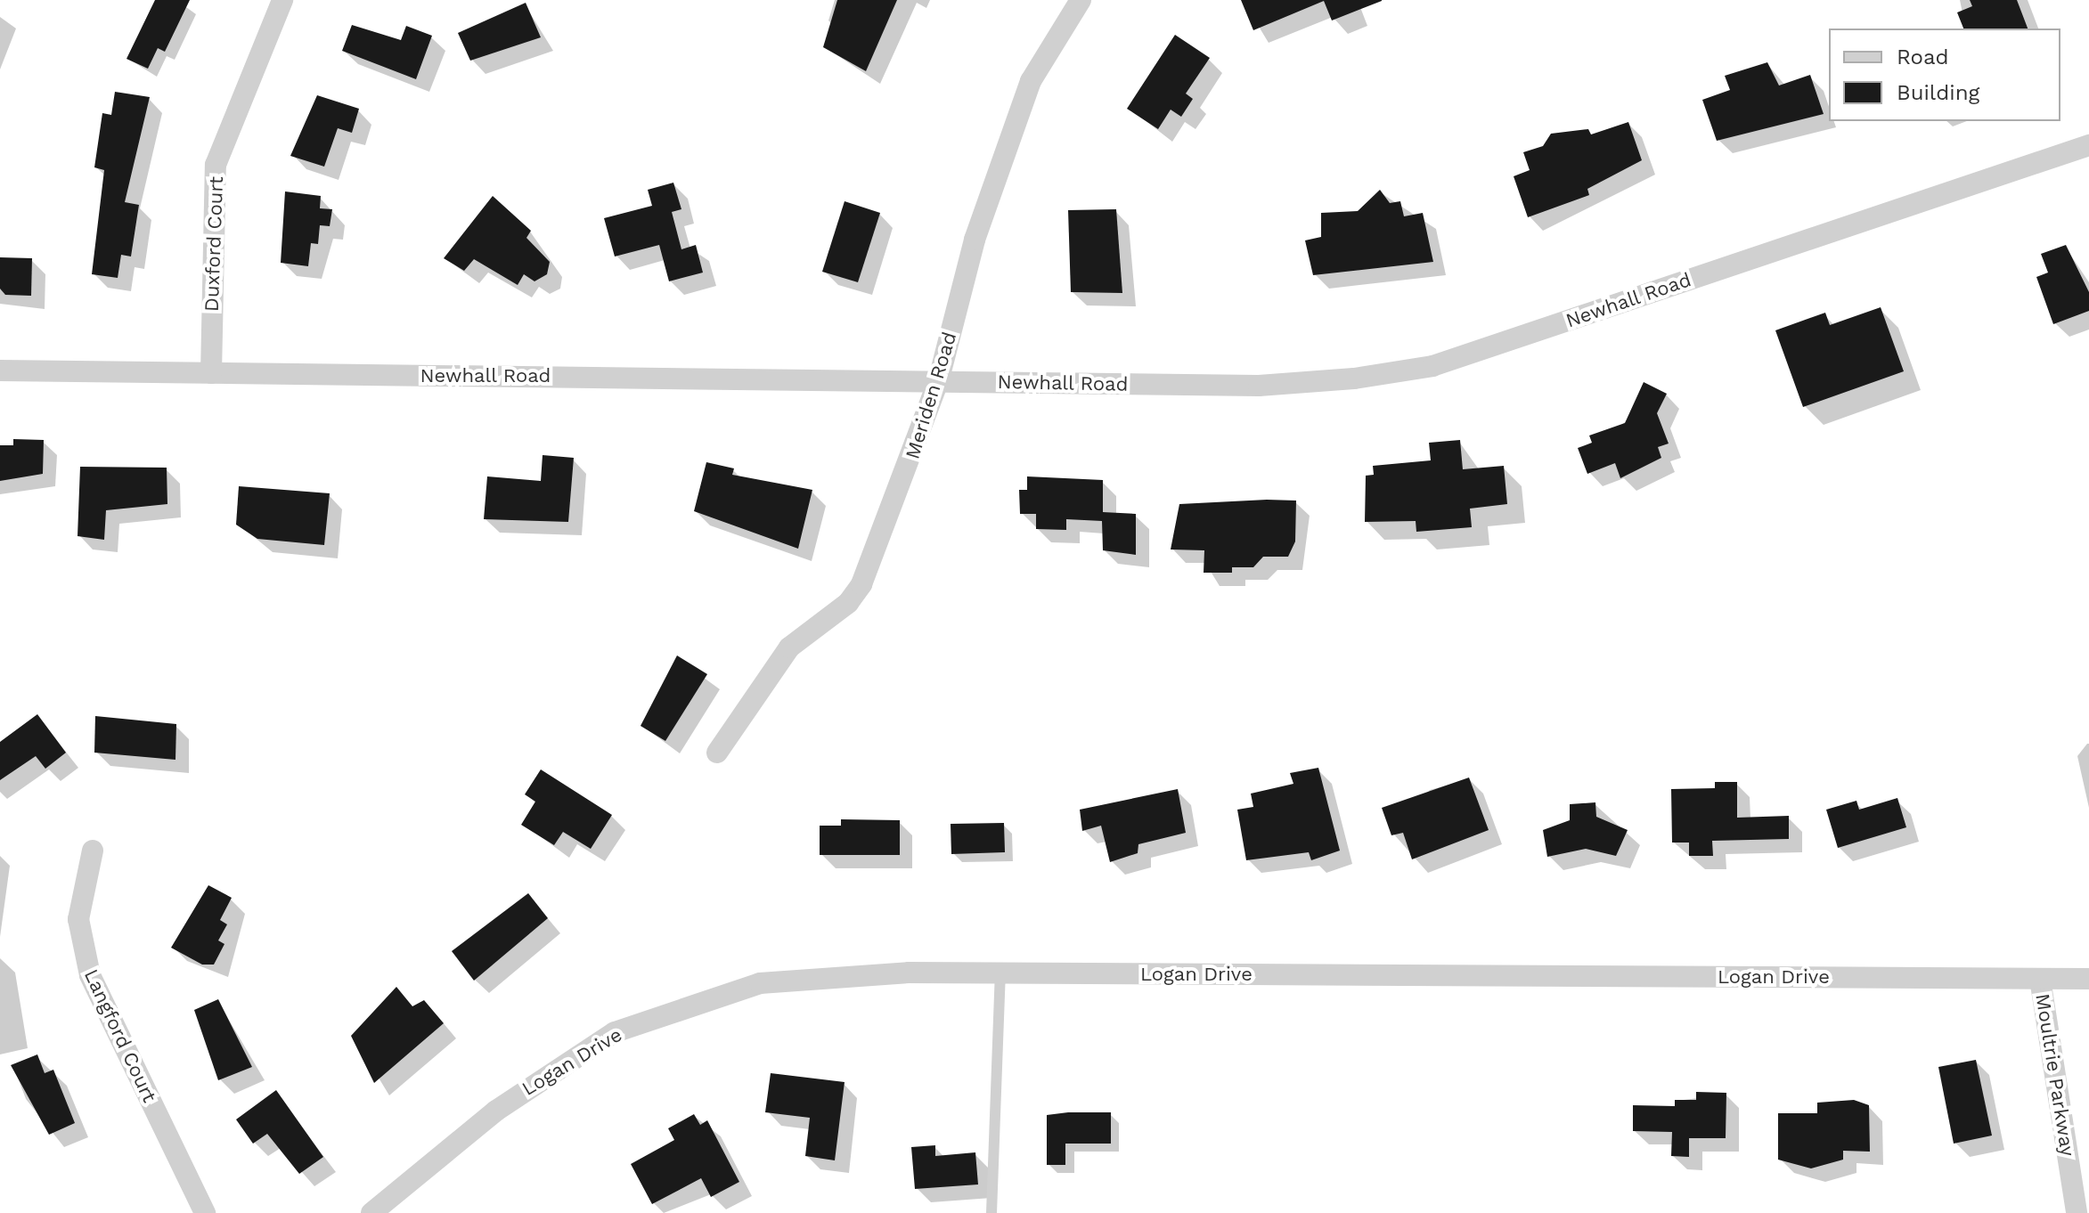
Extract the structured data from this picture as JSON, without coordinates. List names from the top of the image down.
{
  "streets": {
    "street": [
      "Duxford Court",
      "Newhall Road",
      "Meriden Road",
      "Logan Drive",
      "Langford Court",
      "Moultrie Parkway"
    ]
  },
  "crossings": [
    ["Duxford Court", "Newhall Road"],
    ["Newhall Road", "Meriden Road"],
    ["Logan Drive", "Moultrie Parkway"]
  ],
  "legend": ["Road", "Building"]
}
